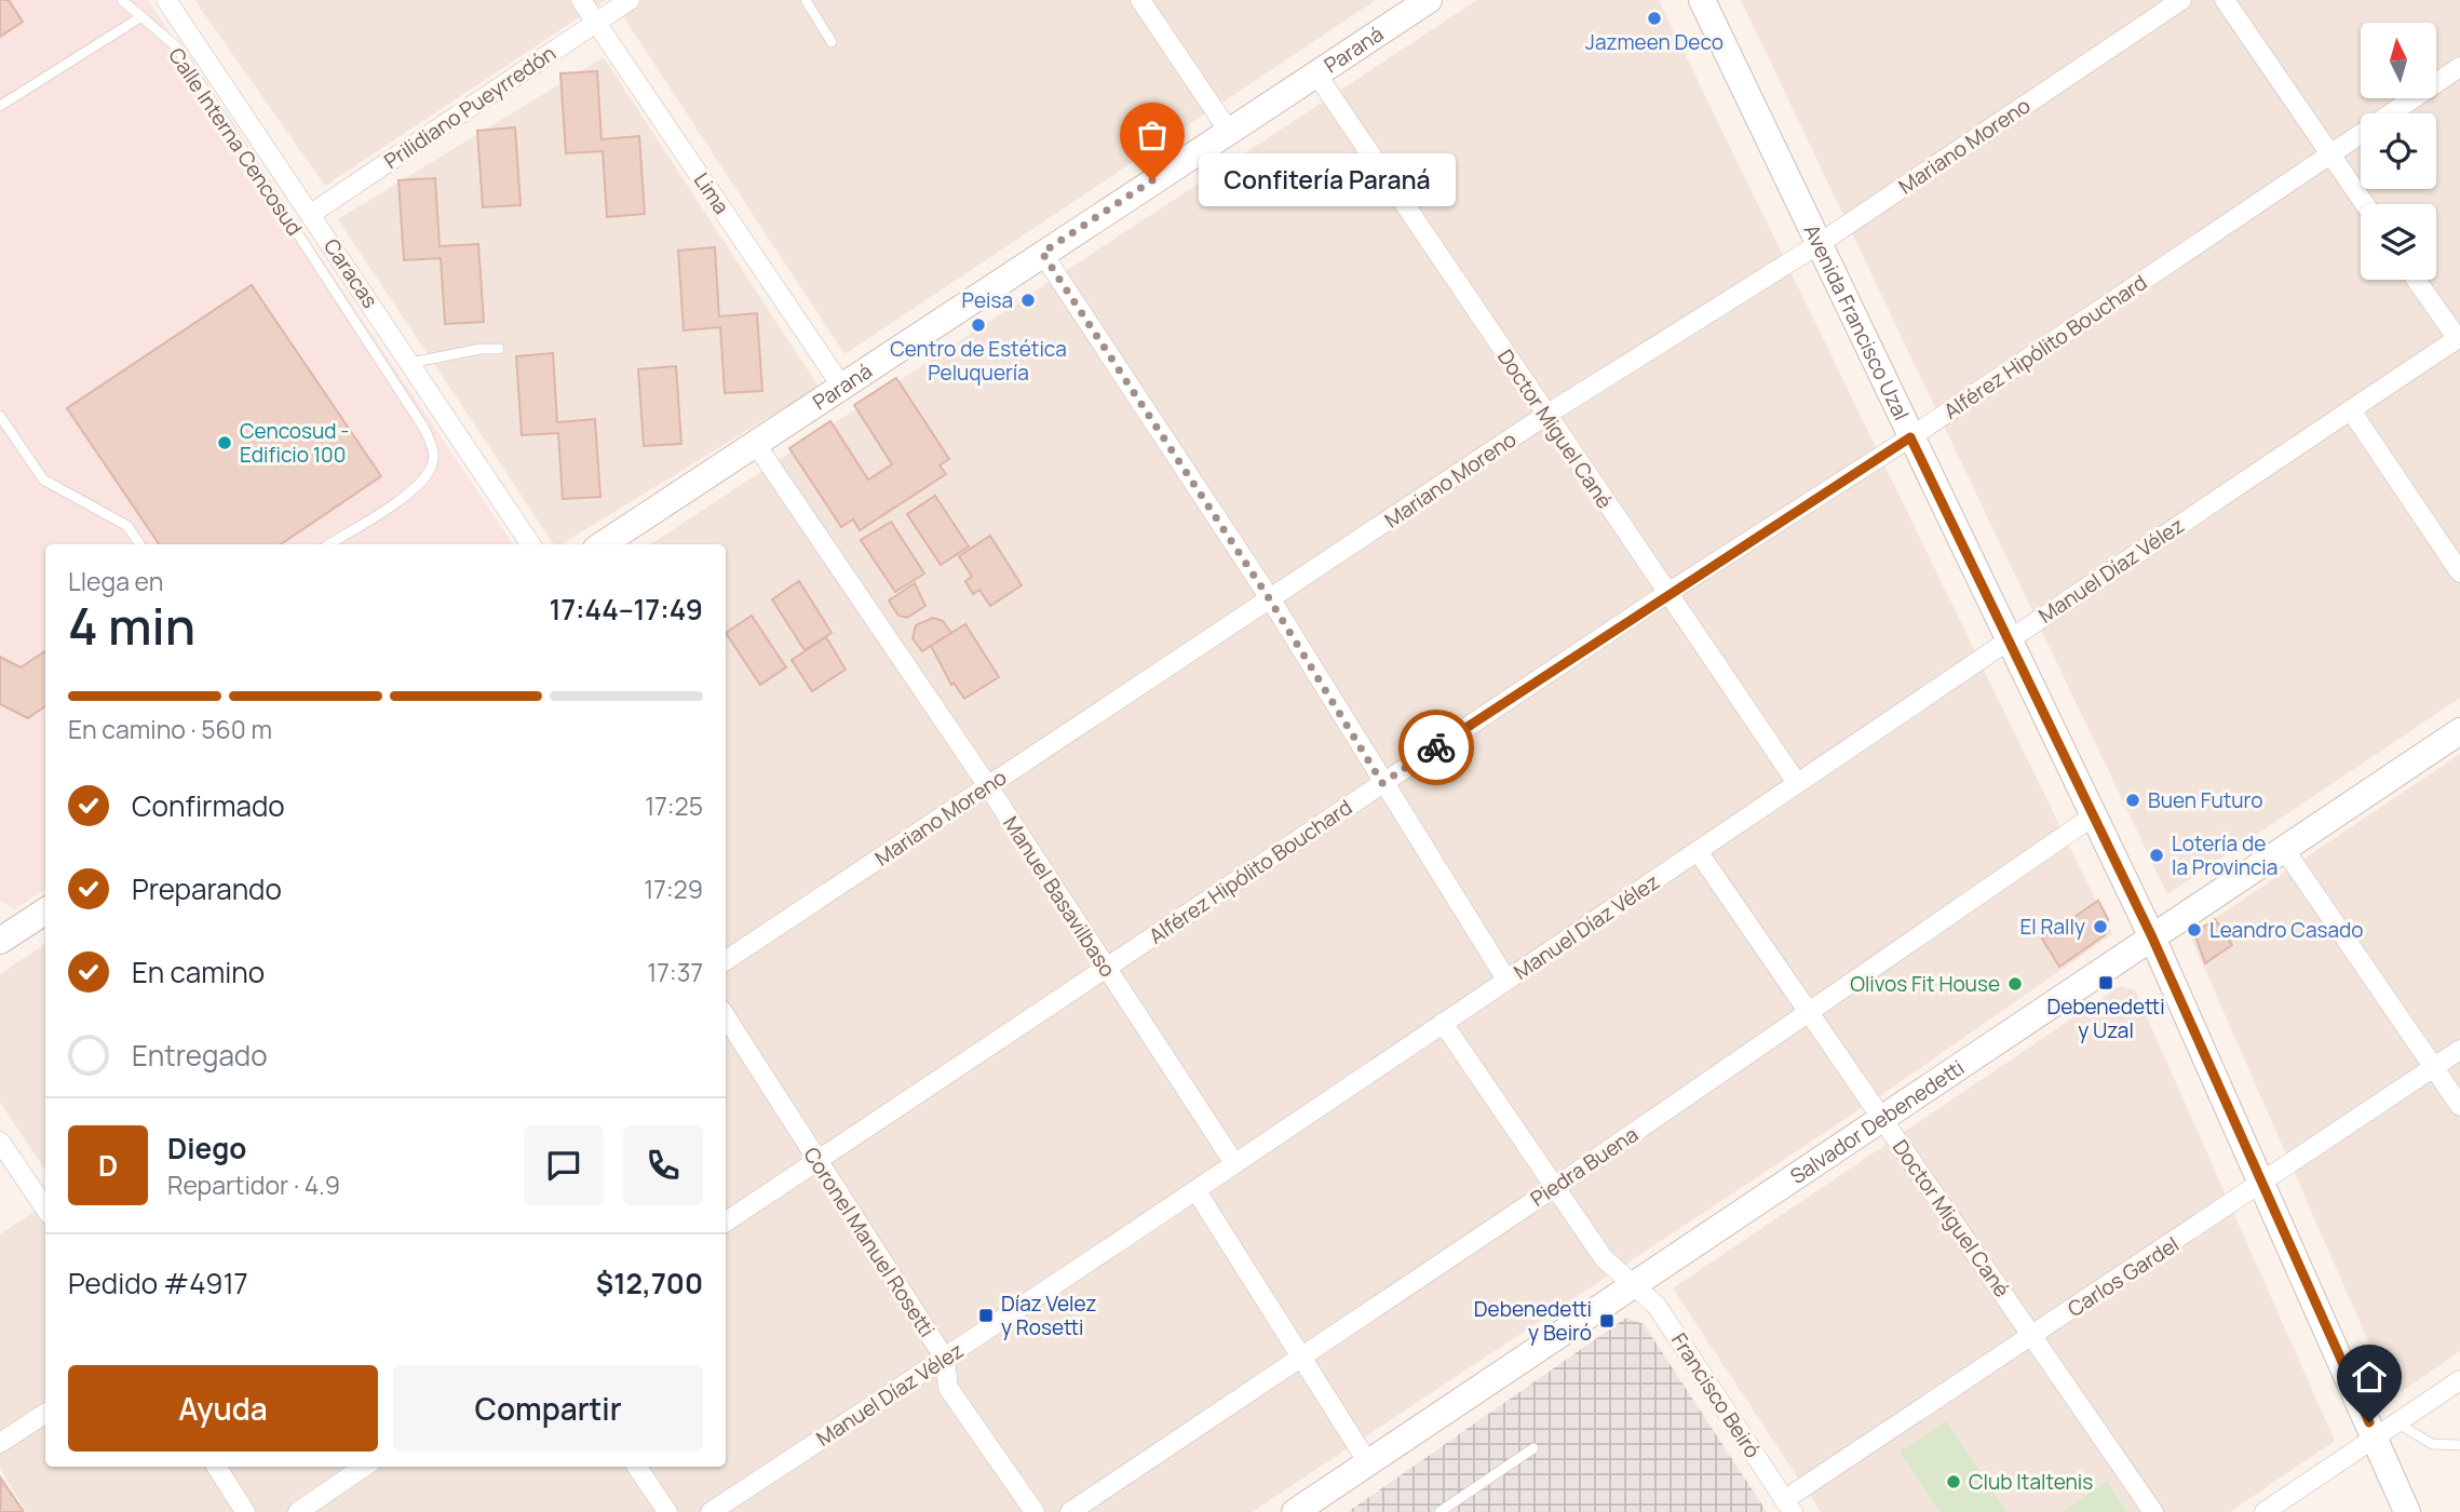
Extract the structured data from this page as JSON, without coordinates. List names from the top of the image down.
{
  "streets": {
    "street": [
      "Paraná",
      "Prilidiano Pueyrredón",
      "Mariano Moreno",
      "Lima",
      "Caracas",
      "Avenida Francisco Uzal",
      "Alférez Hipólito Bouchard",
      "Doctor Miguel Cané",
      "Manuel Díaz Vélez",
      "Manuel Basavilbaso",
      "Salvador Debenedetti",
      "Piedra Buena",
      "Coronel Manuel Rosetti",
      "Carlos Gardel",
      "Francisco Beiró"
    ],
    "lane": ["Calle Interna Cencosud"]
  },
  "crossings": [
    ["Paraná", "Lima"],
    ["Paraná", "Doctor Miguel Cané"],
    ["Paraná", "Manuel Basavilbaso"],
    ["Prilidiano Pueyrredón", "Lima"],
    ["Prilidiano Pueyrredón", "Caracas"],
    ["Mariano Moreno", "Avenida Francisco Uzal"],
    ["Mariano Moreno", "Doctor Miguel Cané"],
    ["Mariano Moreno", "Manuel Basavilbaso"],
    ["Avenida Francisco Uzal", "Alférez Hipólito Bouchard"],
    ["Avenida Francisco Uzal", "Manuel Díaz Vélez"],
    ["Avenida Francisco Uzal", "Salvador Debenedetti"],
    ["Avenida Francisco Uzal", "Piedra Buena"],
    ["Avenida Francisco Uzal", "Carlos Gardel"],
    ["Alférez Hipólito Bouchard", "Doctor Miguel Cané"],
    ["Alférez Hipólito Bouchard", "Manuel Basavilbaso"],
    ["Alférez Hipólito Bouchard", "Coronel Manuel Rosetti"],
    ["Doctor Miguel Cané", "Manuel Díaz Vélez"],
    ["Doctor Miguel Cané", "Salvador Debenedetti"],
    ["Doctor Miguel Cané", "Piedra Buena"],
    ["Doctor Miguel Cané", "Carlos Gardel"],
    ["Manuel Díaz Vélez", "Manuel Basavilbaso"],
    ["Manuel Díaz Vélez", "Coronel Manuel Rosetti"],
    ["Manuel Díaz Vélez", "Francisco Beiró"],
    ["Salvador Debenedetti", "Francisco Beiró"],
    ["Piedra Buena", "Francisco Beiró"],
    ["Carlos Gardel", "Francisco Beiró"]
  ],
  "places": {
    "other": [
      "Jazmeen Deco",
      "Confitería Paraná",
      "Peisa",
      "Centro de Estética Peluquería",
      "Cencosud - Edificio 100",
      "Buen Futuro",
      "Lotería de la Provincia",
      "El Rally",
      "Leandro Casado",
      "Olivos Fit House",
      "Club Italtenis"
    ],
    "transit": ["Debenedetti y Uzal", "Díaz Velez y Rosetti", "Debenedetti y Beiró"]
  },
  "north": "top",
  "page": {
    "bubble": "Confitería Paraná",
    "heading": ["4 min", "Llega en", "17:44–17:49"],
    "panel": [
      "Diego",
      "Repartidor · 4.9",
      "Pedido #4917",
      "$12,700"
    ],
    "bar": "En camino · 560 m",
    "list": [
      ["Confirmado", "17:25"],
      ["Preparando", "17:29"],
      ["En camino", "17:37"],
      "Entregado"
    ],
    "round": "D",
    "buttons": ["Ayuda", "Compartir"]
  }
}
